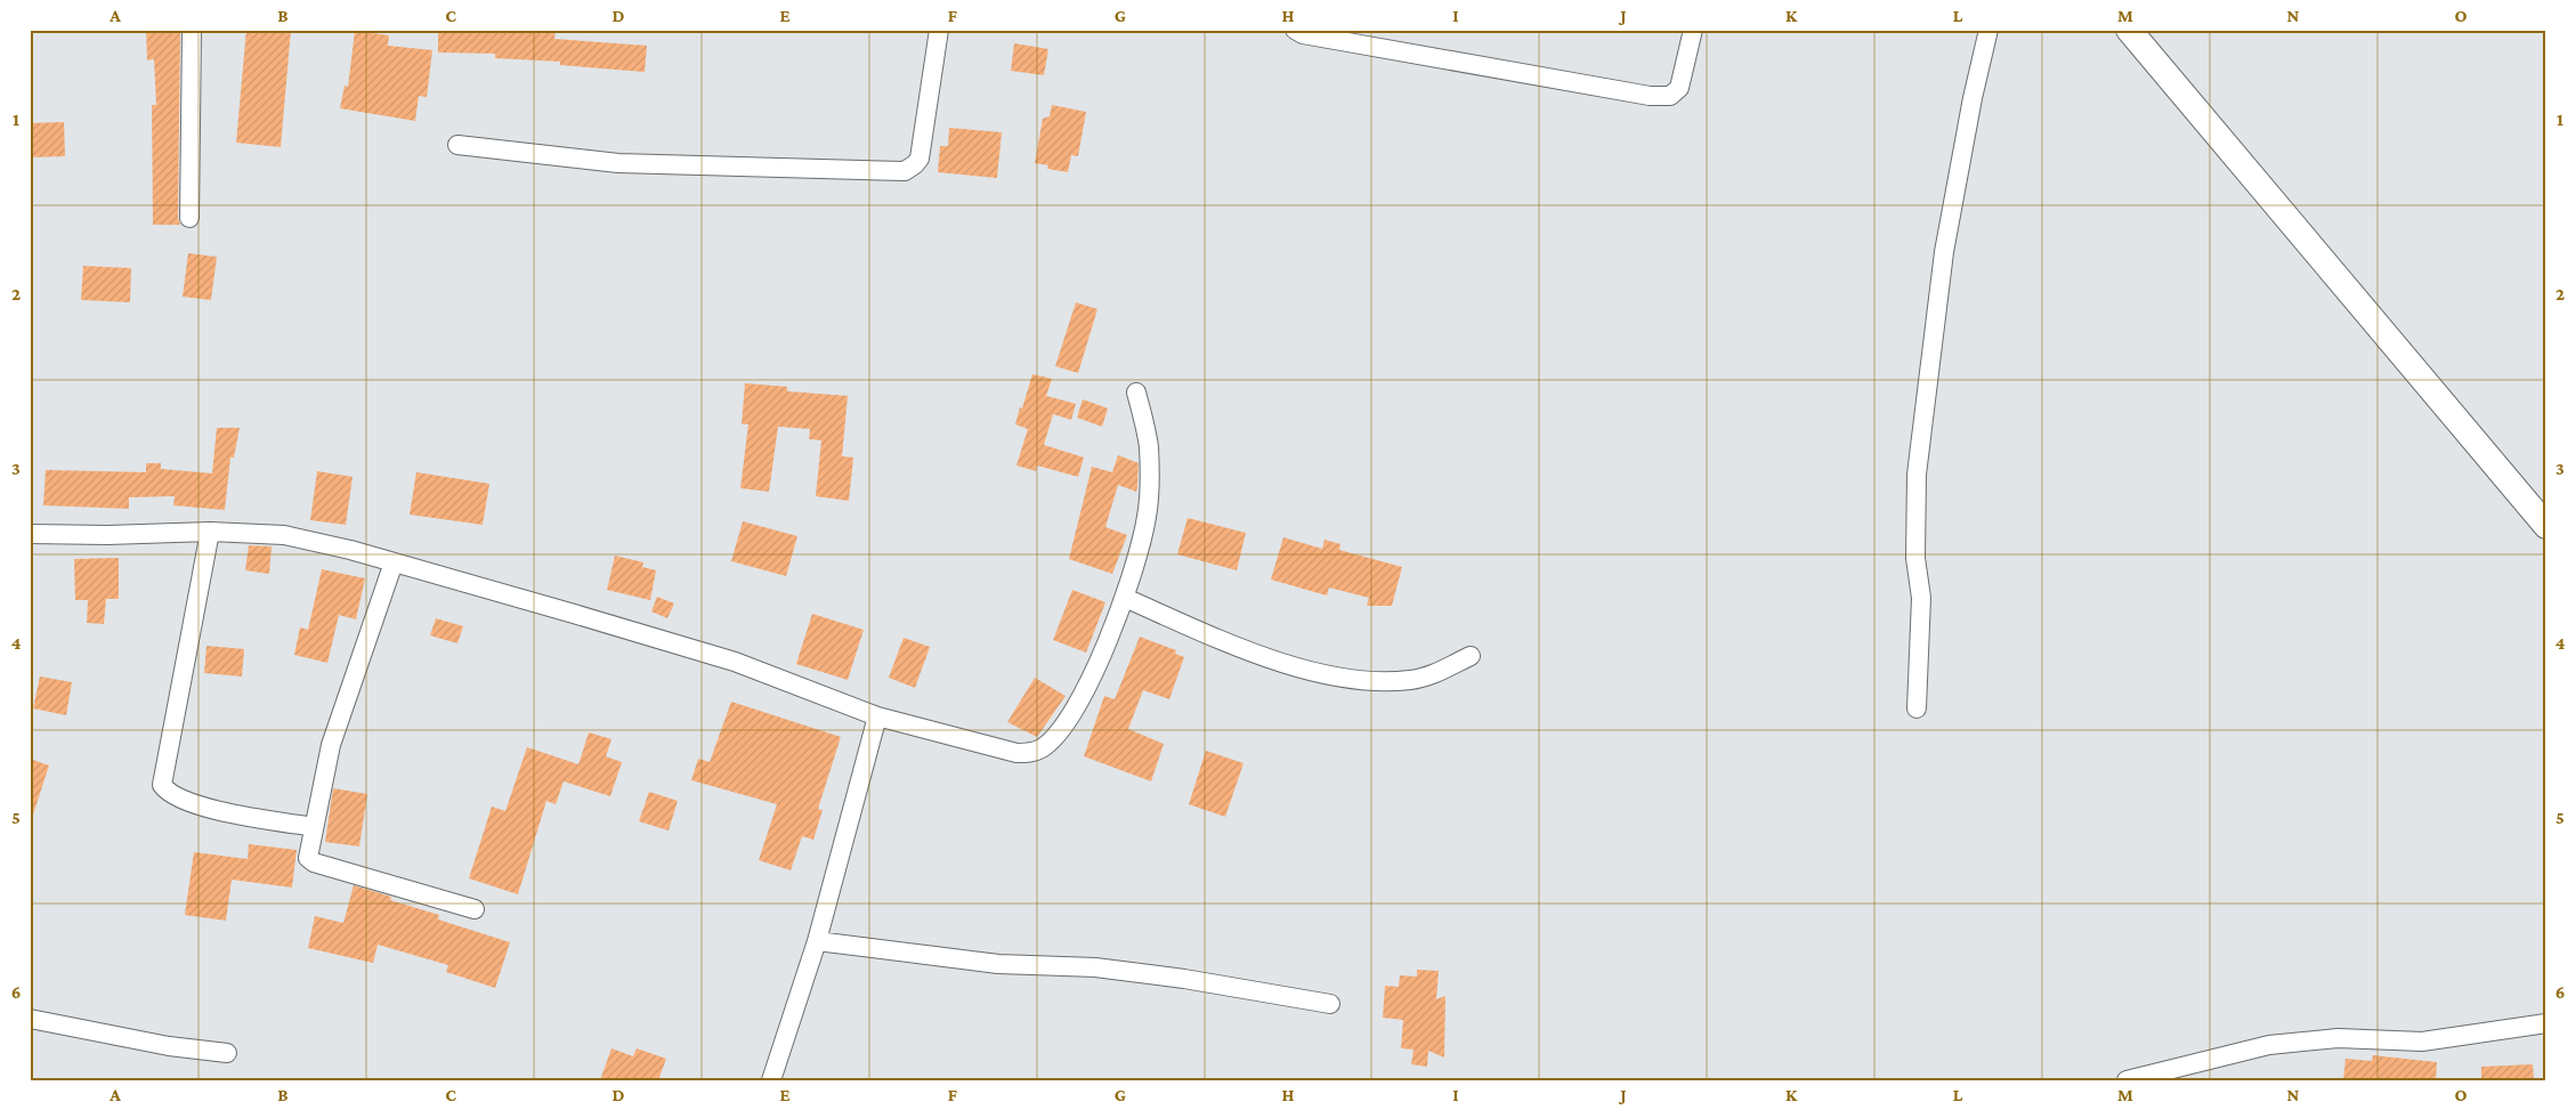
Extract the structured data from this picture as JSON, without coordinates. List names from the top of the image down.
{
  "grid": {
    "columns": [
      "A",
      "B",
      "C",
      "D",
      "E",
      "F",
      "G",
      "H",
      "I",
      "J",
      "K",
      "L",
      "M",
      "N",
      "O"
    ],
    "rows": [
      "1",
      "2",
      "3",
      "4",
      "5",
      "6"
    ]
  }
}
